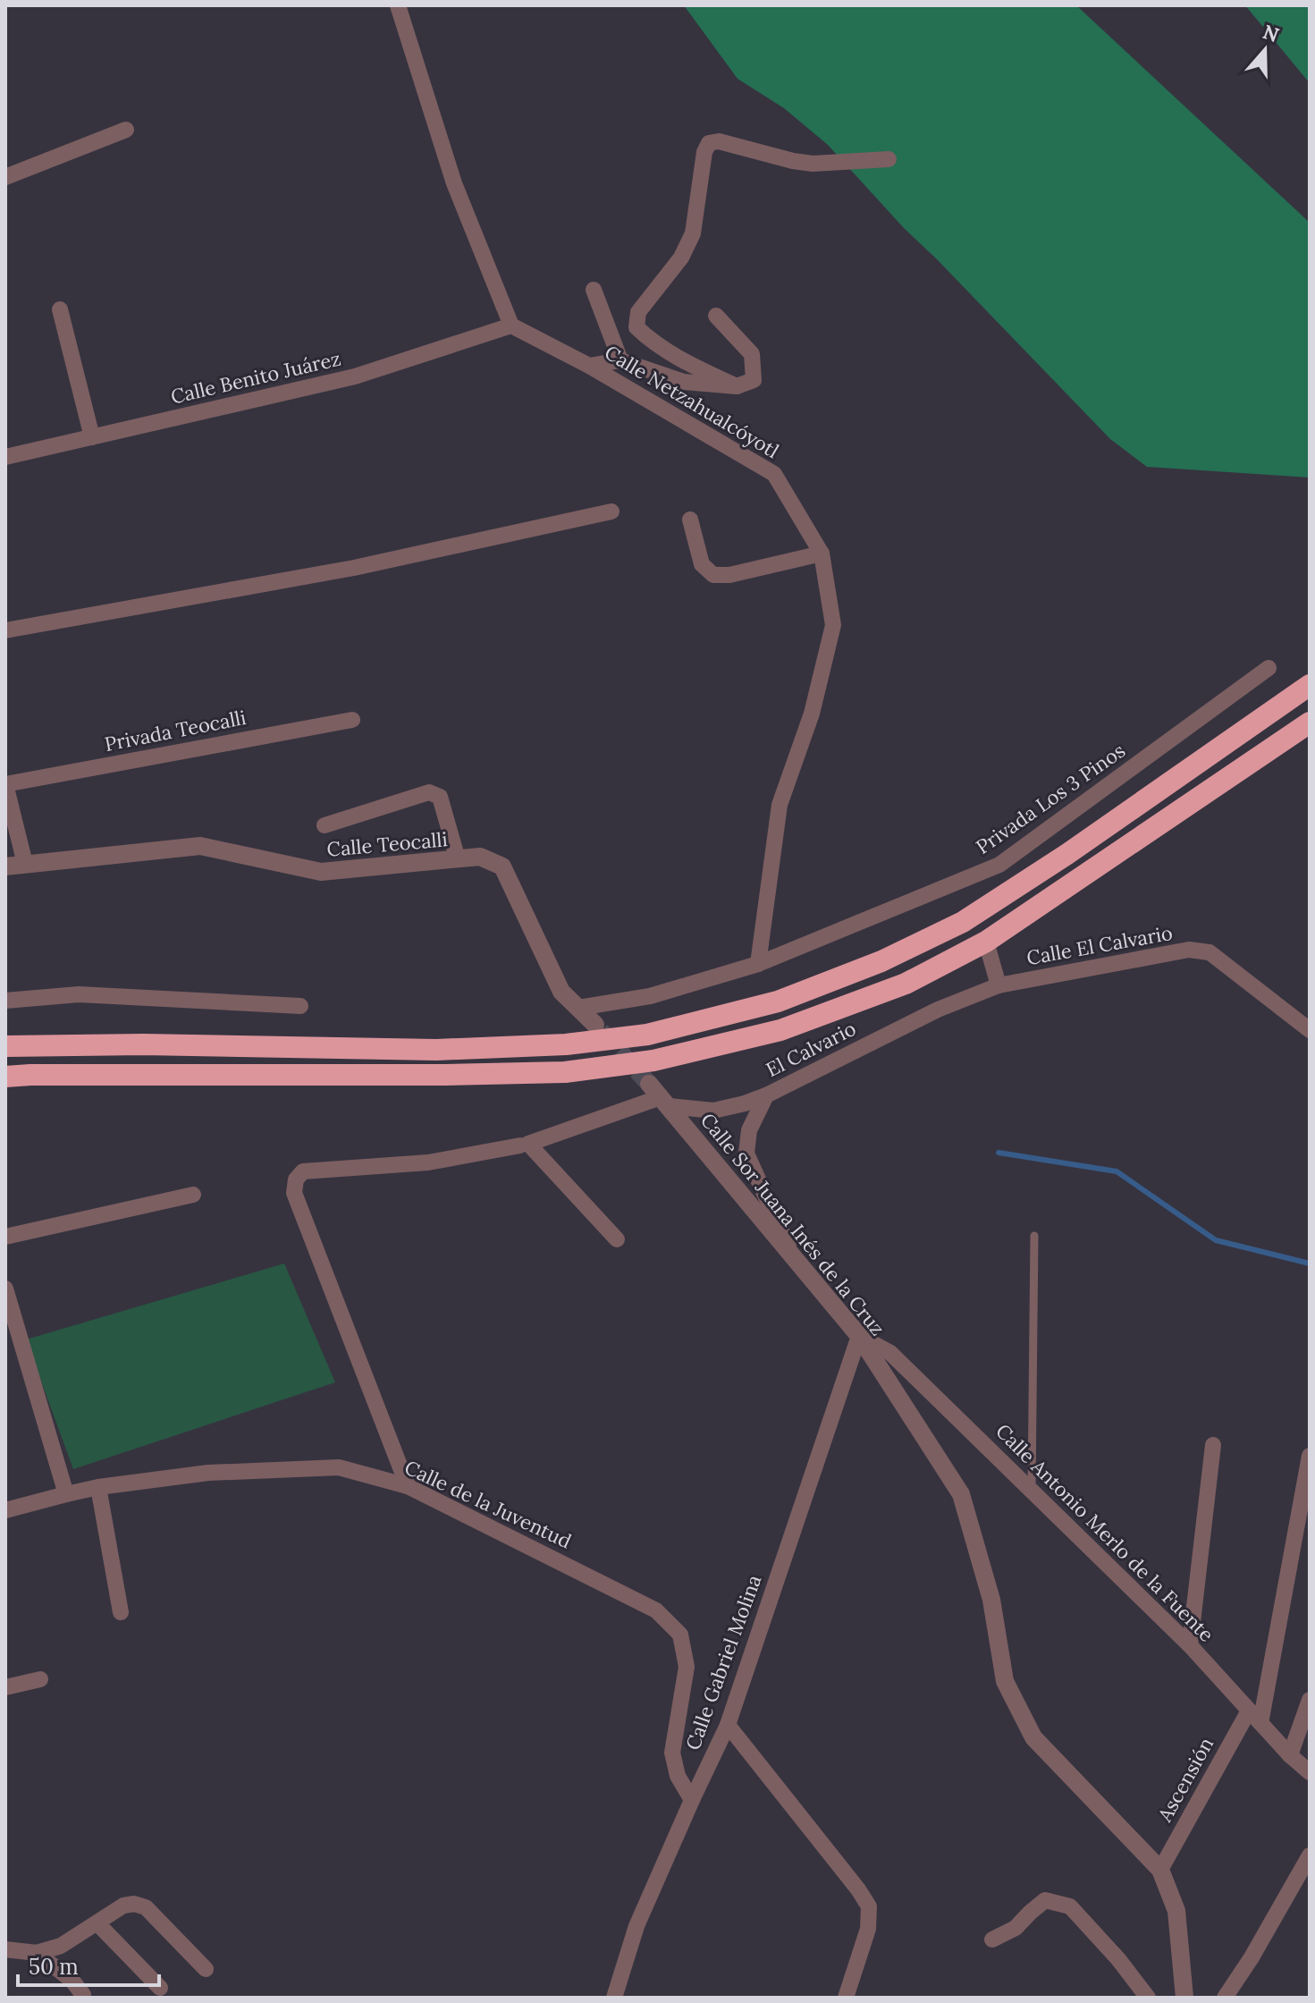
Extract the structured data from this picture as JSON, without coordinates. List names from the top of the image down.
{
  "streets": {
    "street": [
      "Calle Benito Juárez",
      "Calle Netzahualcóyotl",
      "Privada Teocalli",
      "Privada Los 3 Pinos",
      "Calle Teocalli",
      "Calle El Calvario",
      "El Calvario",
      "Calle Sor Juana Inés de la Cruz",
      "Calle de la Juventud",
      "Calle Antonio Merlo de la Fuente",
      "Calle Gabriel Molina",
      "Ascensión"
    ]
  },
  "crossings": [
    ["Calle Benito Juárez", "Calle Netzahualcóyotl"],
    ["Calle Netzahualcóyotl", "Privada Los 3 Pinos"],
    ["Privada Teocalli", "Calle Teocalli"],
    ["Privada Los 3 Pinos", "Calle Teocalli"],
    ["Calle El Calvario", "El Calvario"],
    ["El Calvario", "Calle Sor Juana Inés de la Cruz"],
    ["Calle Sor Juana Inés de la Cruz", "Calle Antonio Merlo de la Fuente"],
    ["Calle Sor Juana Inés de la Cruz", "Calle Gabriel Molina"],
    ["Calle Sor Juana Inés de la Cruz", "Ascensión"],
    ["Calle de la Juventud", "Calle Gabriel Molina"],
    ["Calle Antonio Merlo de la Fuente", "Calle Gabriel Molina"],
    ["Calle Antonio Merlo de la Fuente", "Ascensión"]
  ],
  "scale_bar": "50 m",
  "north": "top"
}
